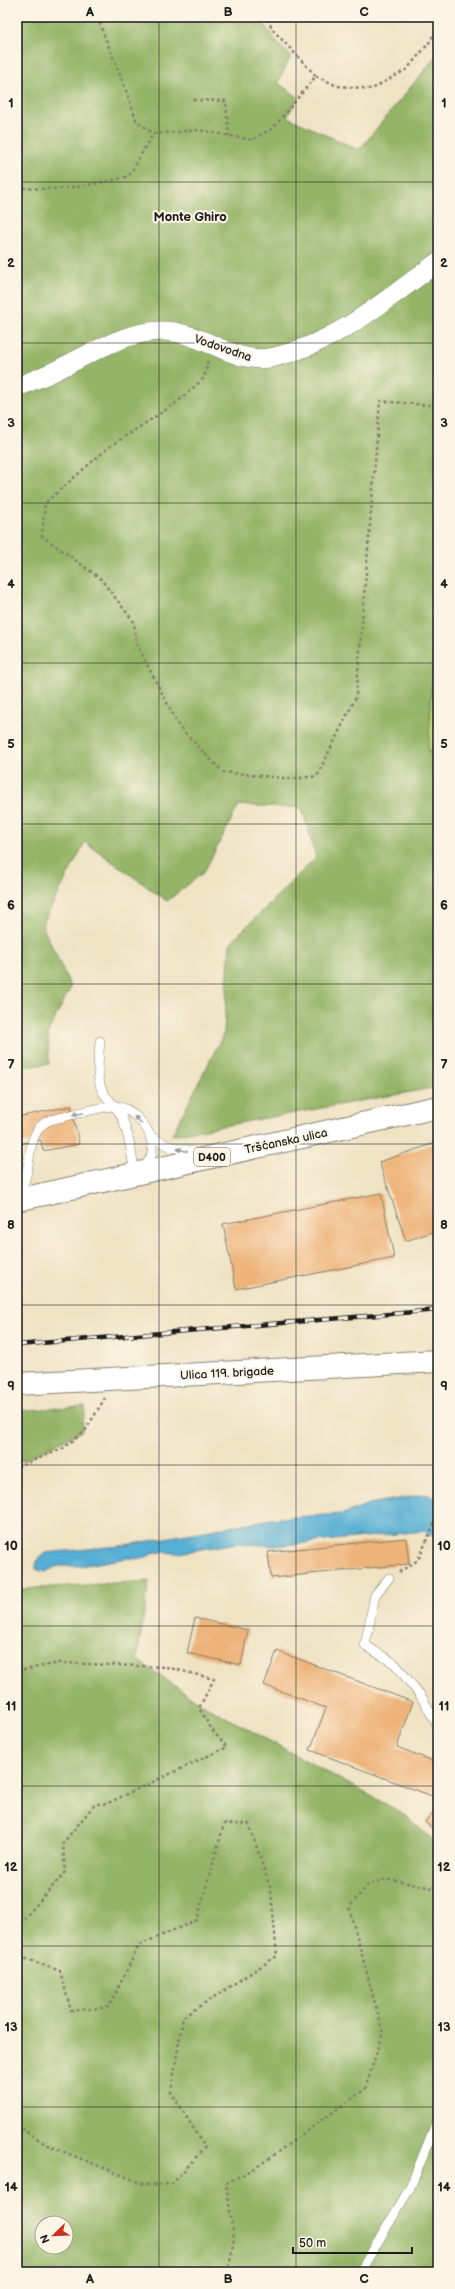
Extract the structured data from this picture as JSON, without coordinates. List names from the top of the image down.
{
  "streets": {
    "main road": ["Tršćanska ulica", "D400", "Ulica 119. brigade"],
    "street": ["Vodovodna"]
  },
  "districts": ["Monte Ghiro"],
  "scale_bar": "50 m",
  "north": "bottom left",
  "grid": {
    "columns": ["A", "B", "C"],
    "rows": [
      "1",
      "2",
      "3",
      "4",
      "5",
      "6",
      "7",
      "8",
      "9",
      "10",
      "11",
      "12",
      "13",
      "14"
    ]
  }
}
